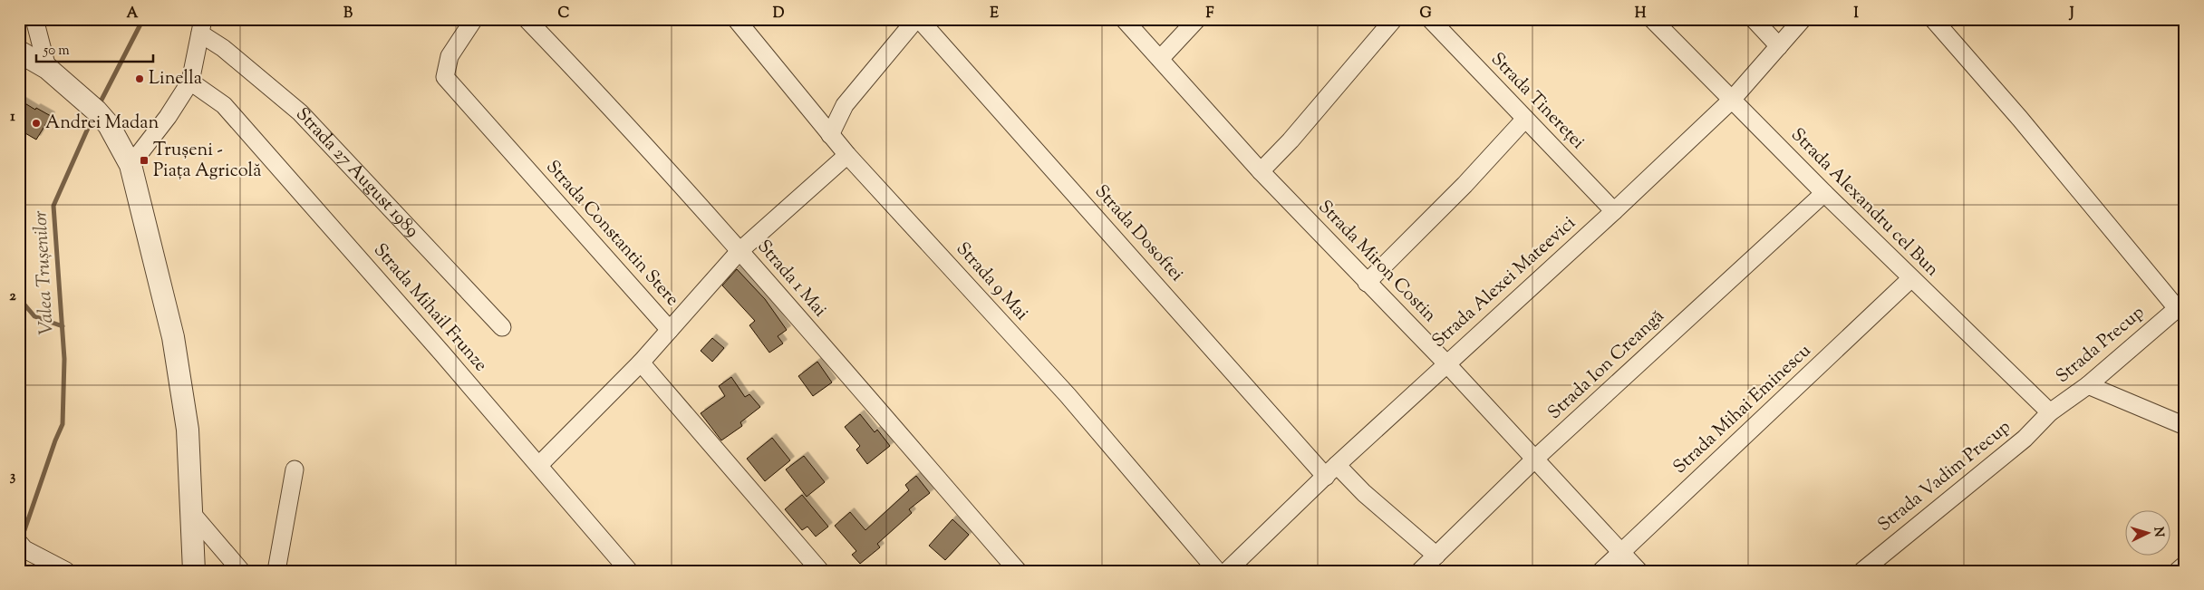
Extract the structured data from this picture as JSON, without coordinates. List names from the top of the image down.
{
  "streets": {
    "street": [
      "Strada Tinereței",
      "Strada 27 August 1989",
      "Strada Alexandru cel Bun",
      "Strada Constantin Stere",
      "Strada Dosoftei",
      "Strada Miron Costin",
      "Strada 1 Mai",
      "Strada 9 Mai",
      "Strada Alexei Mateevici",
      "Strada Mihail Frunze",
      "Strada Precup",
      "Strada Ion Creangă",
      "Strada Mihai Eminescu",
      "Strada Vadim Precup"
    ]
  },
  "crossings": [
    ["Strada Tinereței", "Strada Alexei Mateevici"],
    ["Strada 27 August 1989", "Strada Mihail Frunze"],
    ["Strada Alexandru cel Bun", "Strada Alexei Mateevici"],
    ["Strada Alexandru cel Bun", "Strada Precup"],
    ["Strada Alexandru cel Bun", "Strada Ion Creangă"],
    ["Strada Alexandru cel Bun", "Strada Mihai Eminescu"],
    ["Strada Alexandru cel Bun", "Strada Vadim Precup"],
    ["Strada Constantin Stere", "Strada Mihail Frunze"],
    ["Strada Dosoftei", "Strada Alexei Mateevici"],
    ["Strada Dosoftei", "Strada Ion Creangă"],
    ["Strada Miron Costin", "Strada Alexei Mateevici"],
    ["Strada Miron Costin", "Strada Ion Creangă"],
    ["Strada Miron Costin", "Strada Mihai Eminescu"],
    ["Strada Precup", "Strada Vadim Precup"]
  ],
  "water": ["Valea Trușenilor"],
  "places": {
    "other": ["Linella", "Andrei Madan"],
    "transit": ["Trușeni - Piața Agricolă"]
  },
  "scale_bar": "50 m",
  "north": "right",
  "grid": {
    "columns": [
      "A",
      "B",
      "C",
      "D",
      "E",
      "F",
      "G",
      "H",
      "I",
      "J"
    ],
    "rows": ["1", "2", "3"]
  }
}
